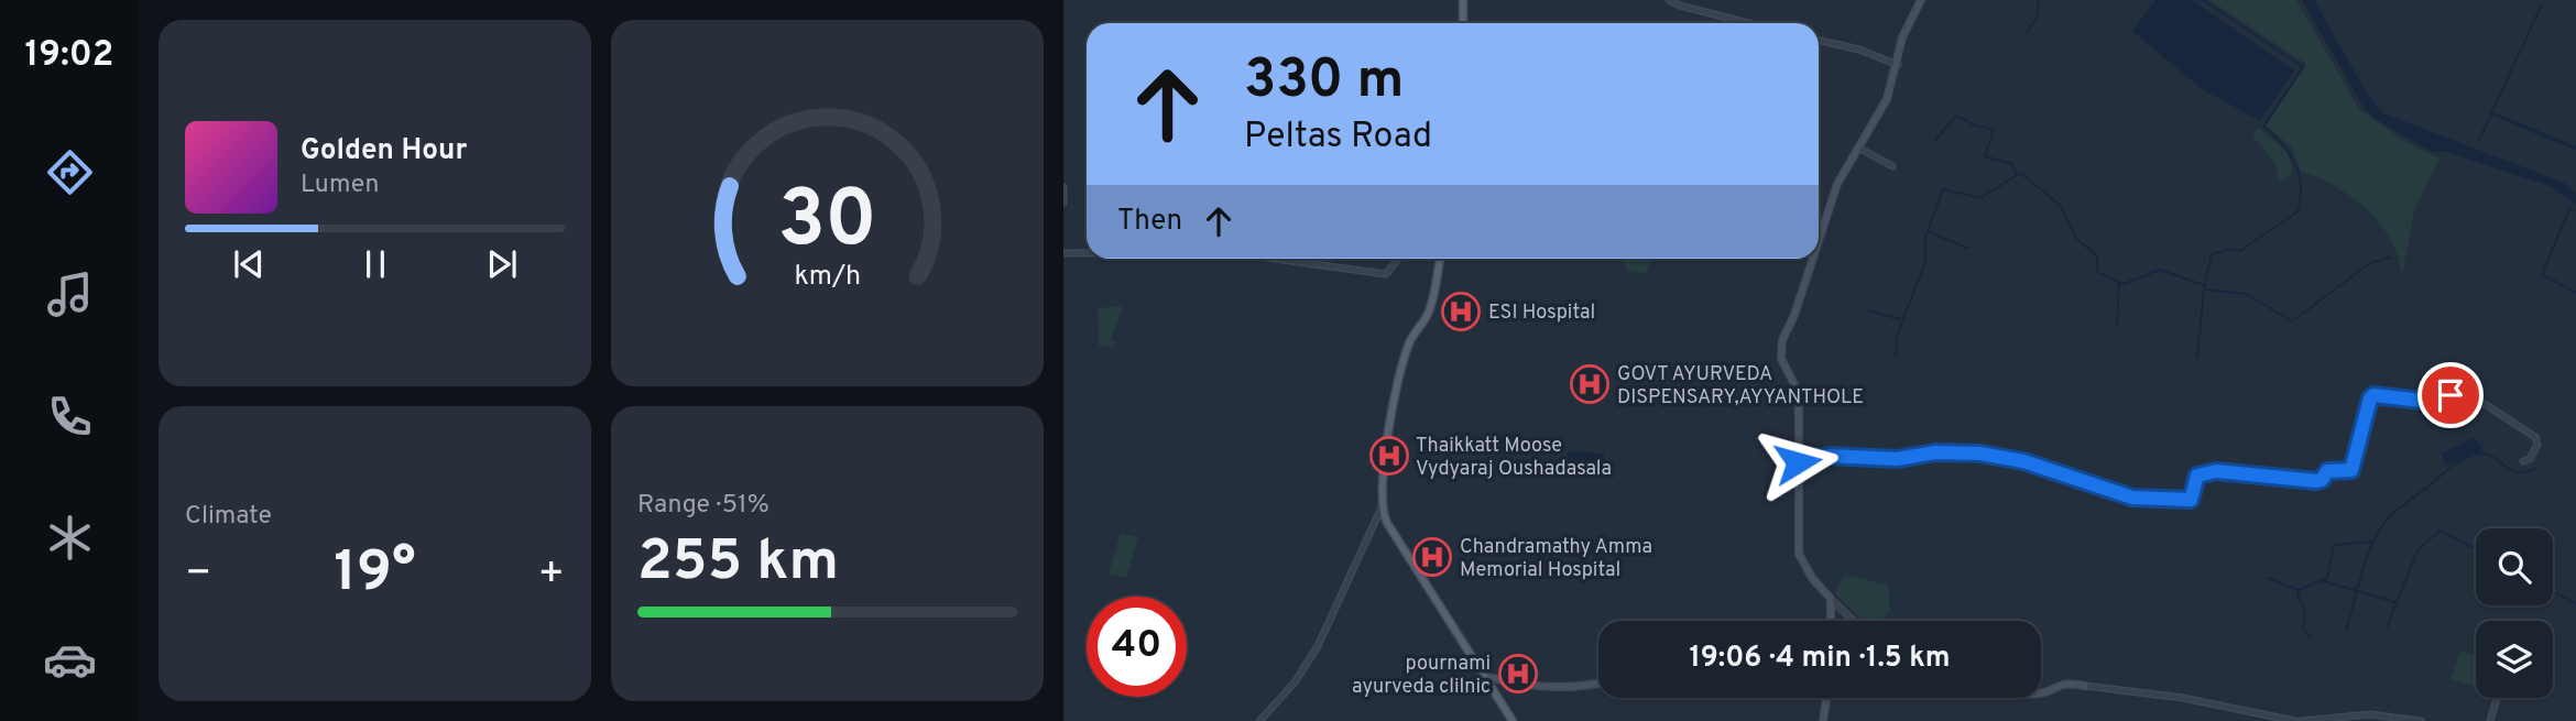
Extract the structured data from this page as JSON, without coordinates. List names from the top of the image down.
{
  "places": {
    "hospital": [
      "ESI Hospital",
      "GOVT AYURVEDA DISPENSARY,AYYANTHOLE",
      "Thaikkatt Moose Vydyaraj Oushadasala",
      "Chandramathy Amma Memorial Hospital",
      "pournami ayurveda clilnic"
    ]
  },
  "page": {
    "tabs": "19:02",
    "turn": ["330 m", "Peltas Road"],
    "song": ["Golden Hour", "Lumen"],
    "then": "Then",
    "tile": [
      "Climate",
      ["Range · 51%", "255 km"]
    ],
    "heat": ["−", "19°", "+"],
    "limit": "40",
    "trip": "19:06 · 4 min · 1.5 km",
    "gauge": ["30", "km/h"]
  }
}
